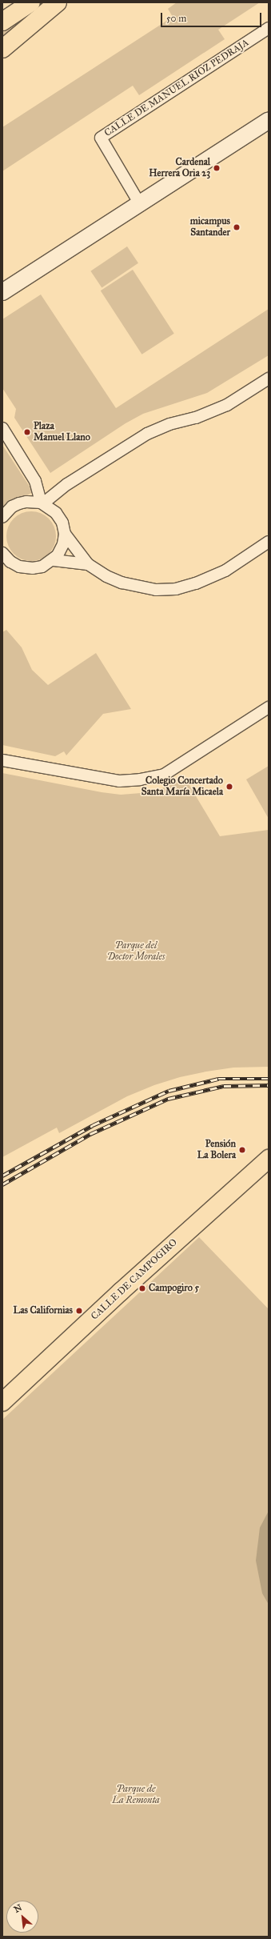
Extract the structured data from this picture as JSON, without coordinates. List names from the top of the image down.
{
  "streets": {
    "main road": ["CALLE DE CAMPOGIRO"],
    "street": ["CALLE DE MANUEL RIOZ PEDRAJA"]
  },
  "parks": ["Parque del Doctor Morales", "Parque de La Remonta"],
  "places": [
    "Cardenal Herrera Oria 23",
    "micampus Santander",
    "Plaza Manuel Llano",
    "Colegio Concertado Santa María Micaela",
    "Pensión La Bolera",
    "Campogiro 5",
    "Las Californias"
  ],
  "scale_bar": "50 m",
  "north": "top left"
}
